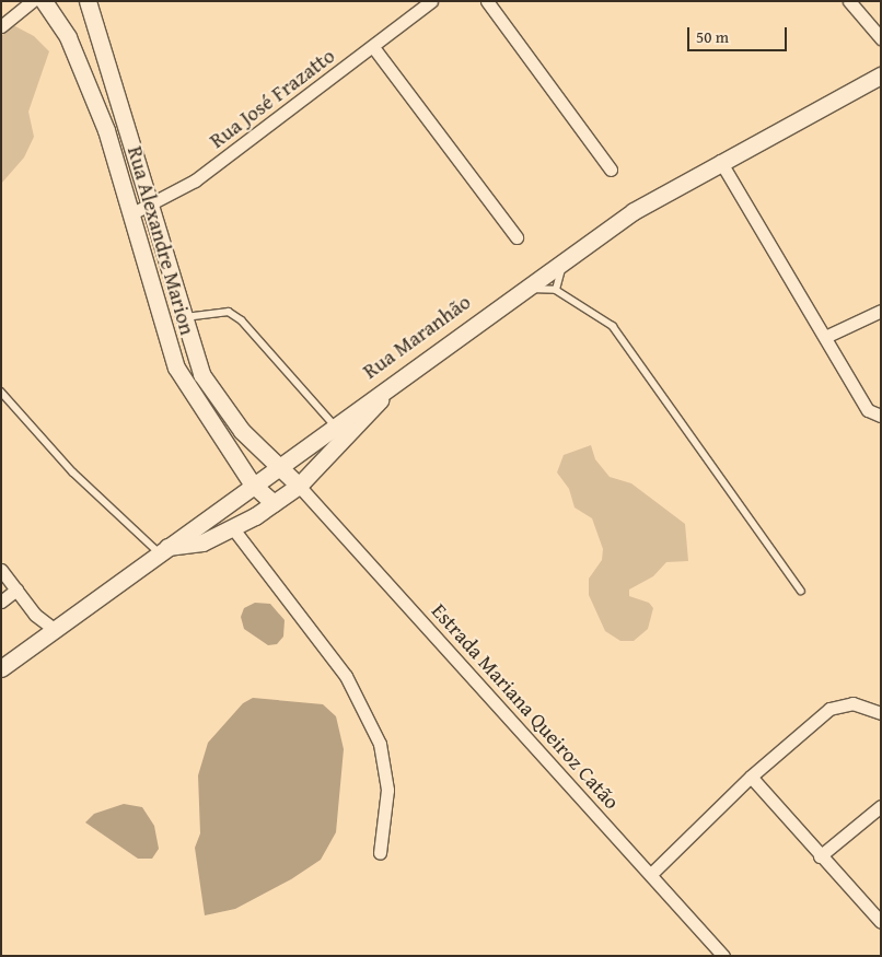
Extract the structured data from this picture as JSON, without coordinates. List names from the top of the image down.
{
  "streets": {
    "main road": ["Rua Alexandre Marion", "Rua Maranhão"],
    "street": ["Rua José Frazatto", "Estrada Mariana Queiroz Catão"]
  },
  "crossings": [
    ["Rua José Frazatto", "Rua Alexandre Marion"],
    ["Rua Alexandre Marion", "Rua Maranhão"],
    ["Rua Alexandre Marion", "Estrada Mariana Queiroz Catão"]
  ],
  "scale_bar": "50 m"
}
